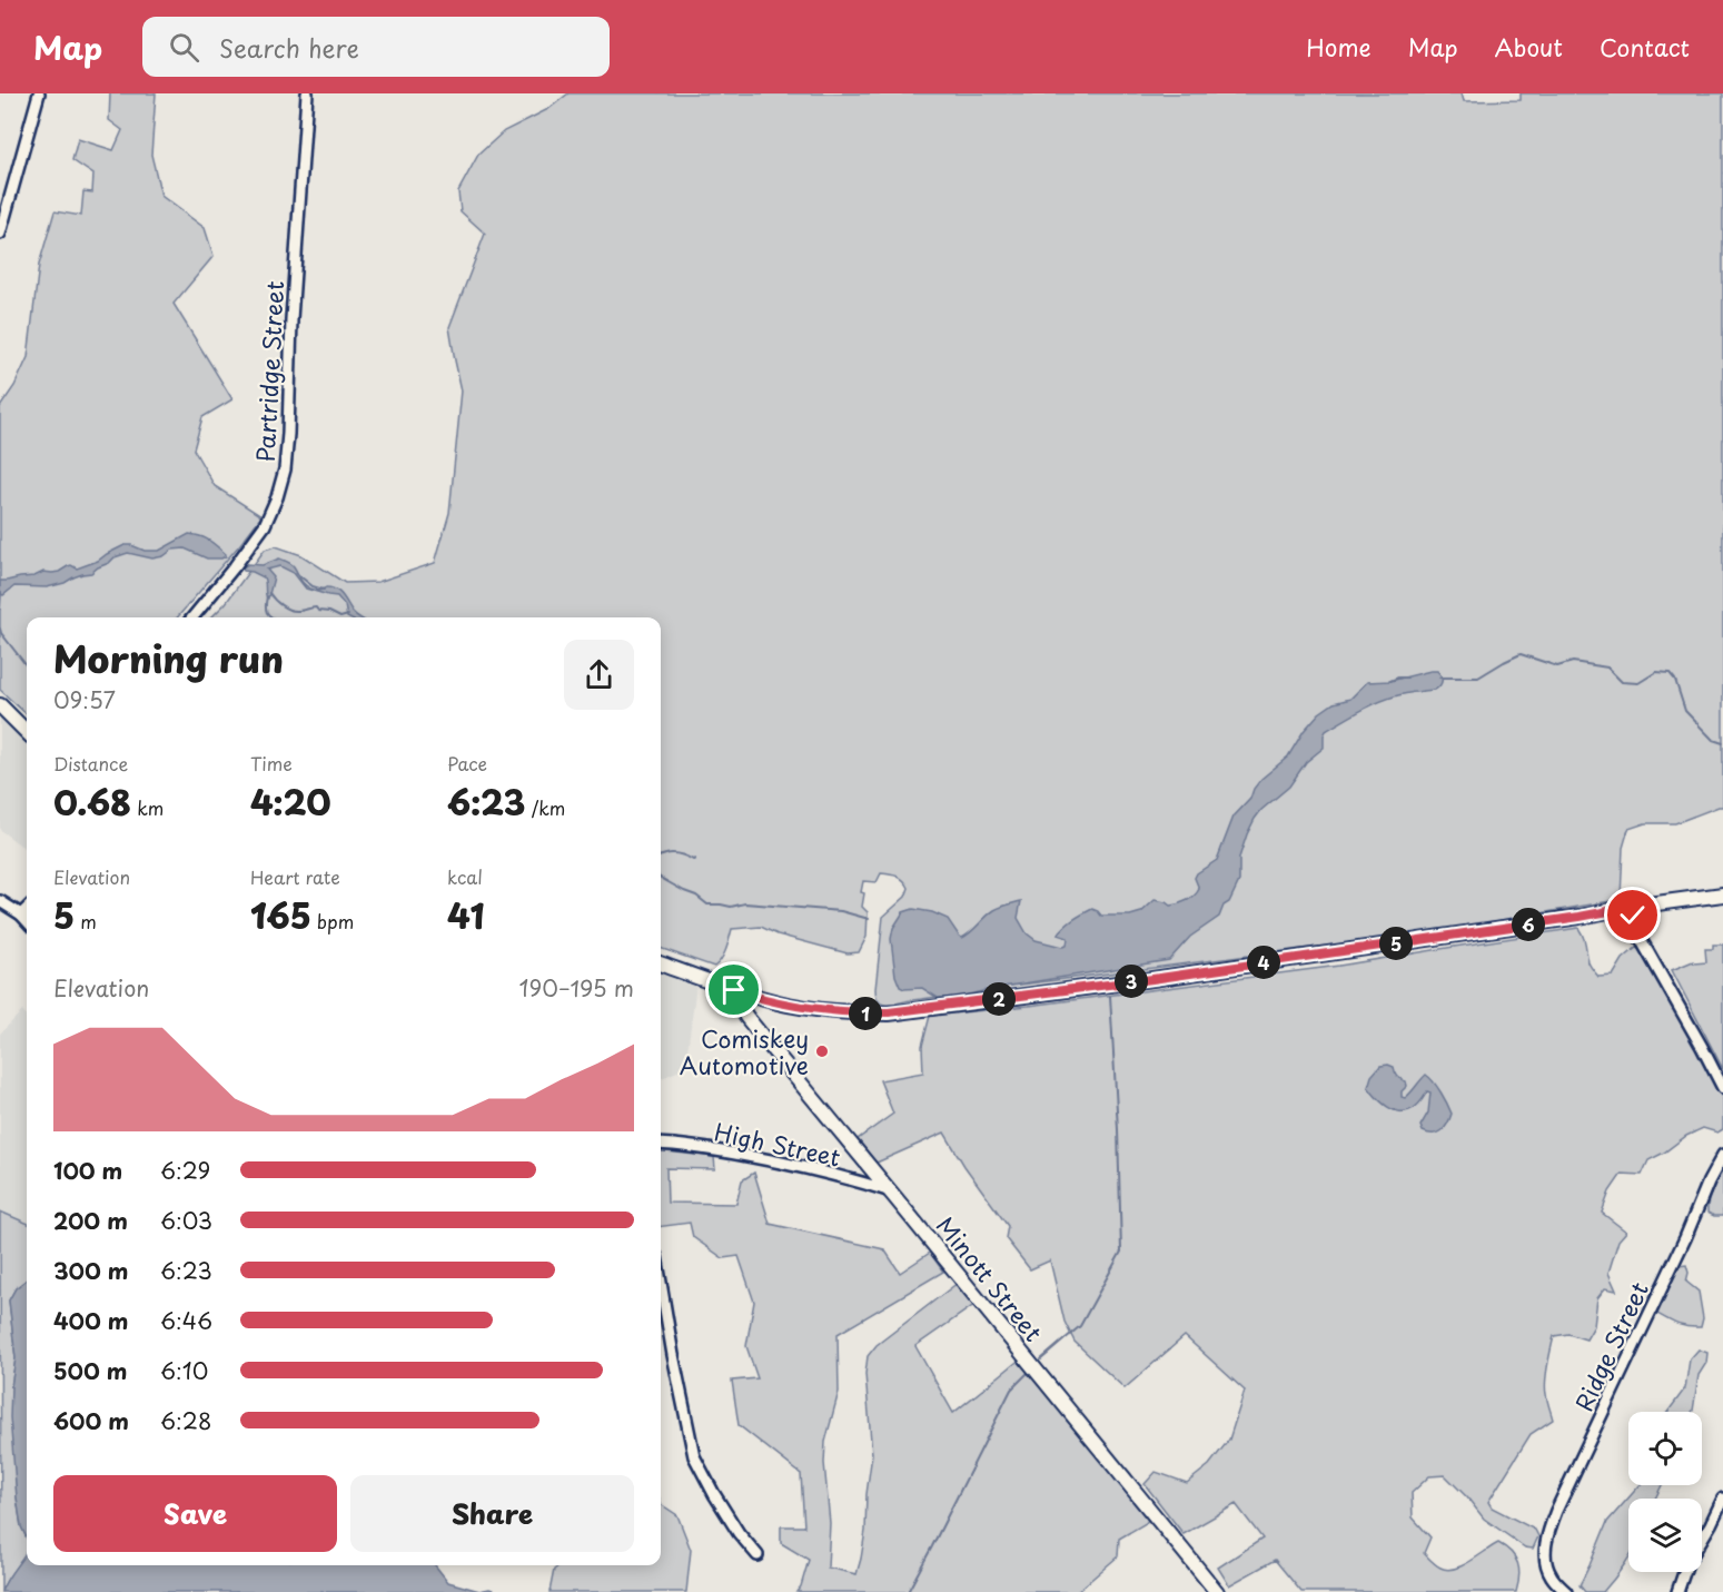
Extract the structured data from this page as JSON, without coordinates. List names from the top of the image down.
{
  "streets": {
    "main road": ["Minott Street"],
    "street": ["Partridge Street", "High Street", "Ridge Street"]
  },
  "crossings": [
    ["High Street", "Minott Street"]
  ],
  "places": ["Comiskey Automotive"],
  "page": {
    "header": "Map",
    "search": "Search here",
    "nav": [
      "Home",
      "Map",
      "About",
      "Contact"
    ],
    "heading": ["Morning run", "09:57"],
    "stats": [
      ["Distance", "0.68 km"],
      ["Time", "4:20"],
      ["Pace", "6:23 /km"],
      ["Elevation", "5 m"],
      ["Heart rate", "165 bpm"],
      ["kcal", "41"]
    ],
    "pins": [
      "6",
      "5",
      "4",
      "3",
      "2",
      "1"
    ],
    "chart": ["Elevation", "190–195 m"],
    "list": [
      {
        "name": "100 m",
        "note": "6:29"
      },
      {
        "name": "200 m",
        "note": "6:03"
      },
      {
        "name": "300 m",
        "note": "6:23"
      },
      {
        "name": "400 m",
        "note": "6:46"
      },
      {
        "name": "500 m",
        "note": "6:10"
      },
      {
        "name": "600 m",
        "note": "6:28"
      }
    ],
    "buttons": ["Save", "Share"]
  }
}
